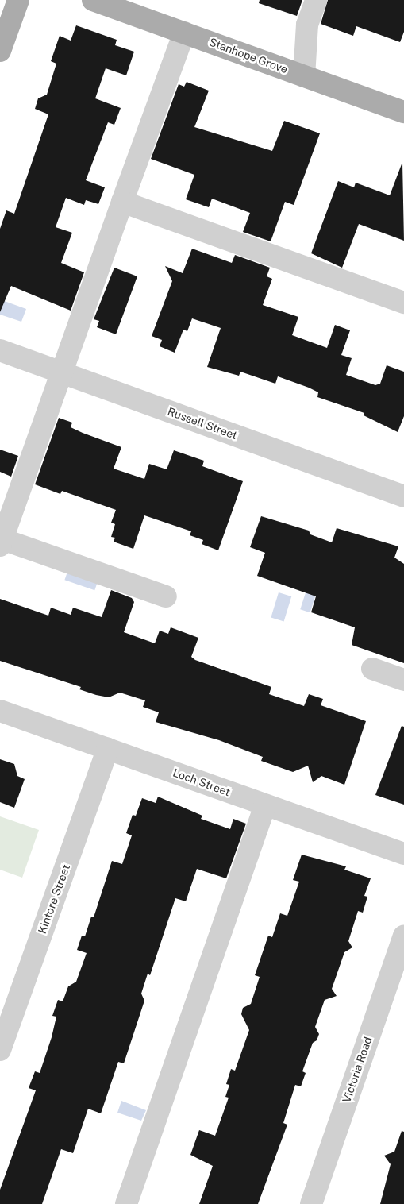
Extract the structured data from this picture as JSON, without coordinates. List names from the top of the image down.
{
  "streets": {
    "main road": ["Stanhope Grove"],
    "street": [
      "Russell Street",
      "Loch Street",
      "Kintore Street",
      "Victoria Road"
    ]
  },
  "crossings": [
    ["Loch Street", "Kintore Street"]
  ]
}
